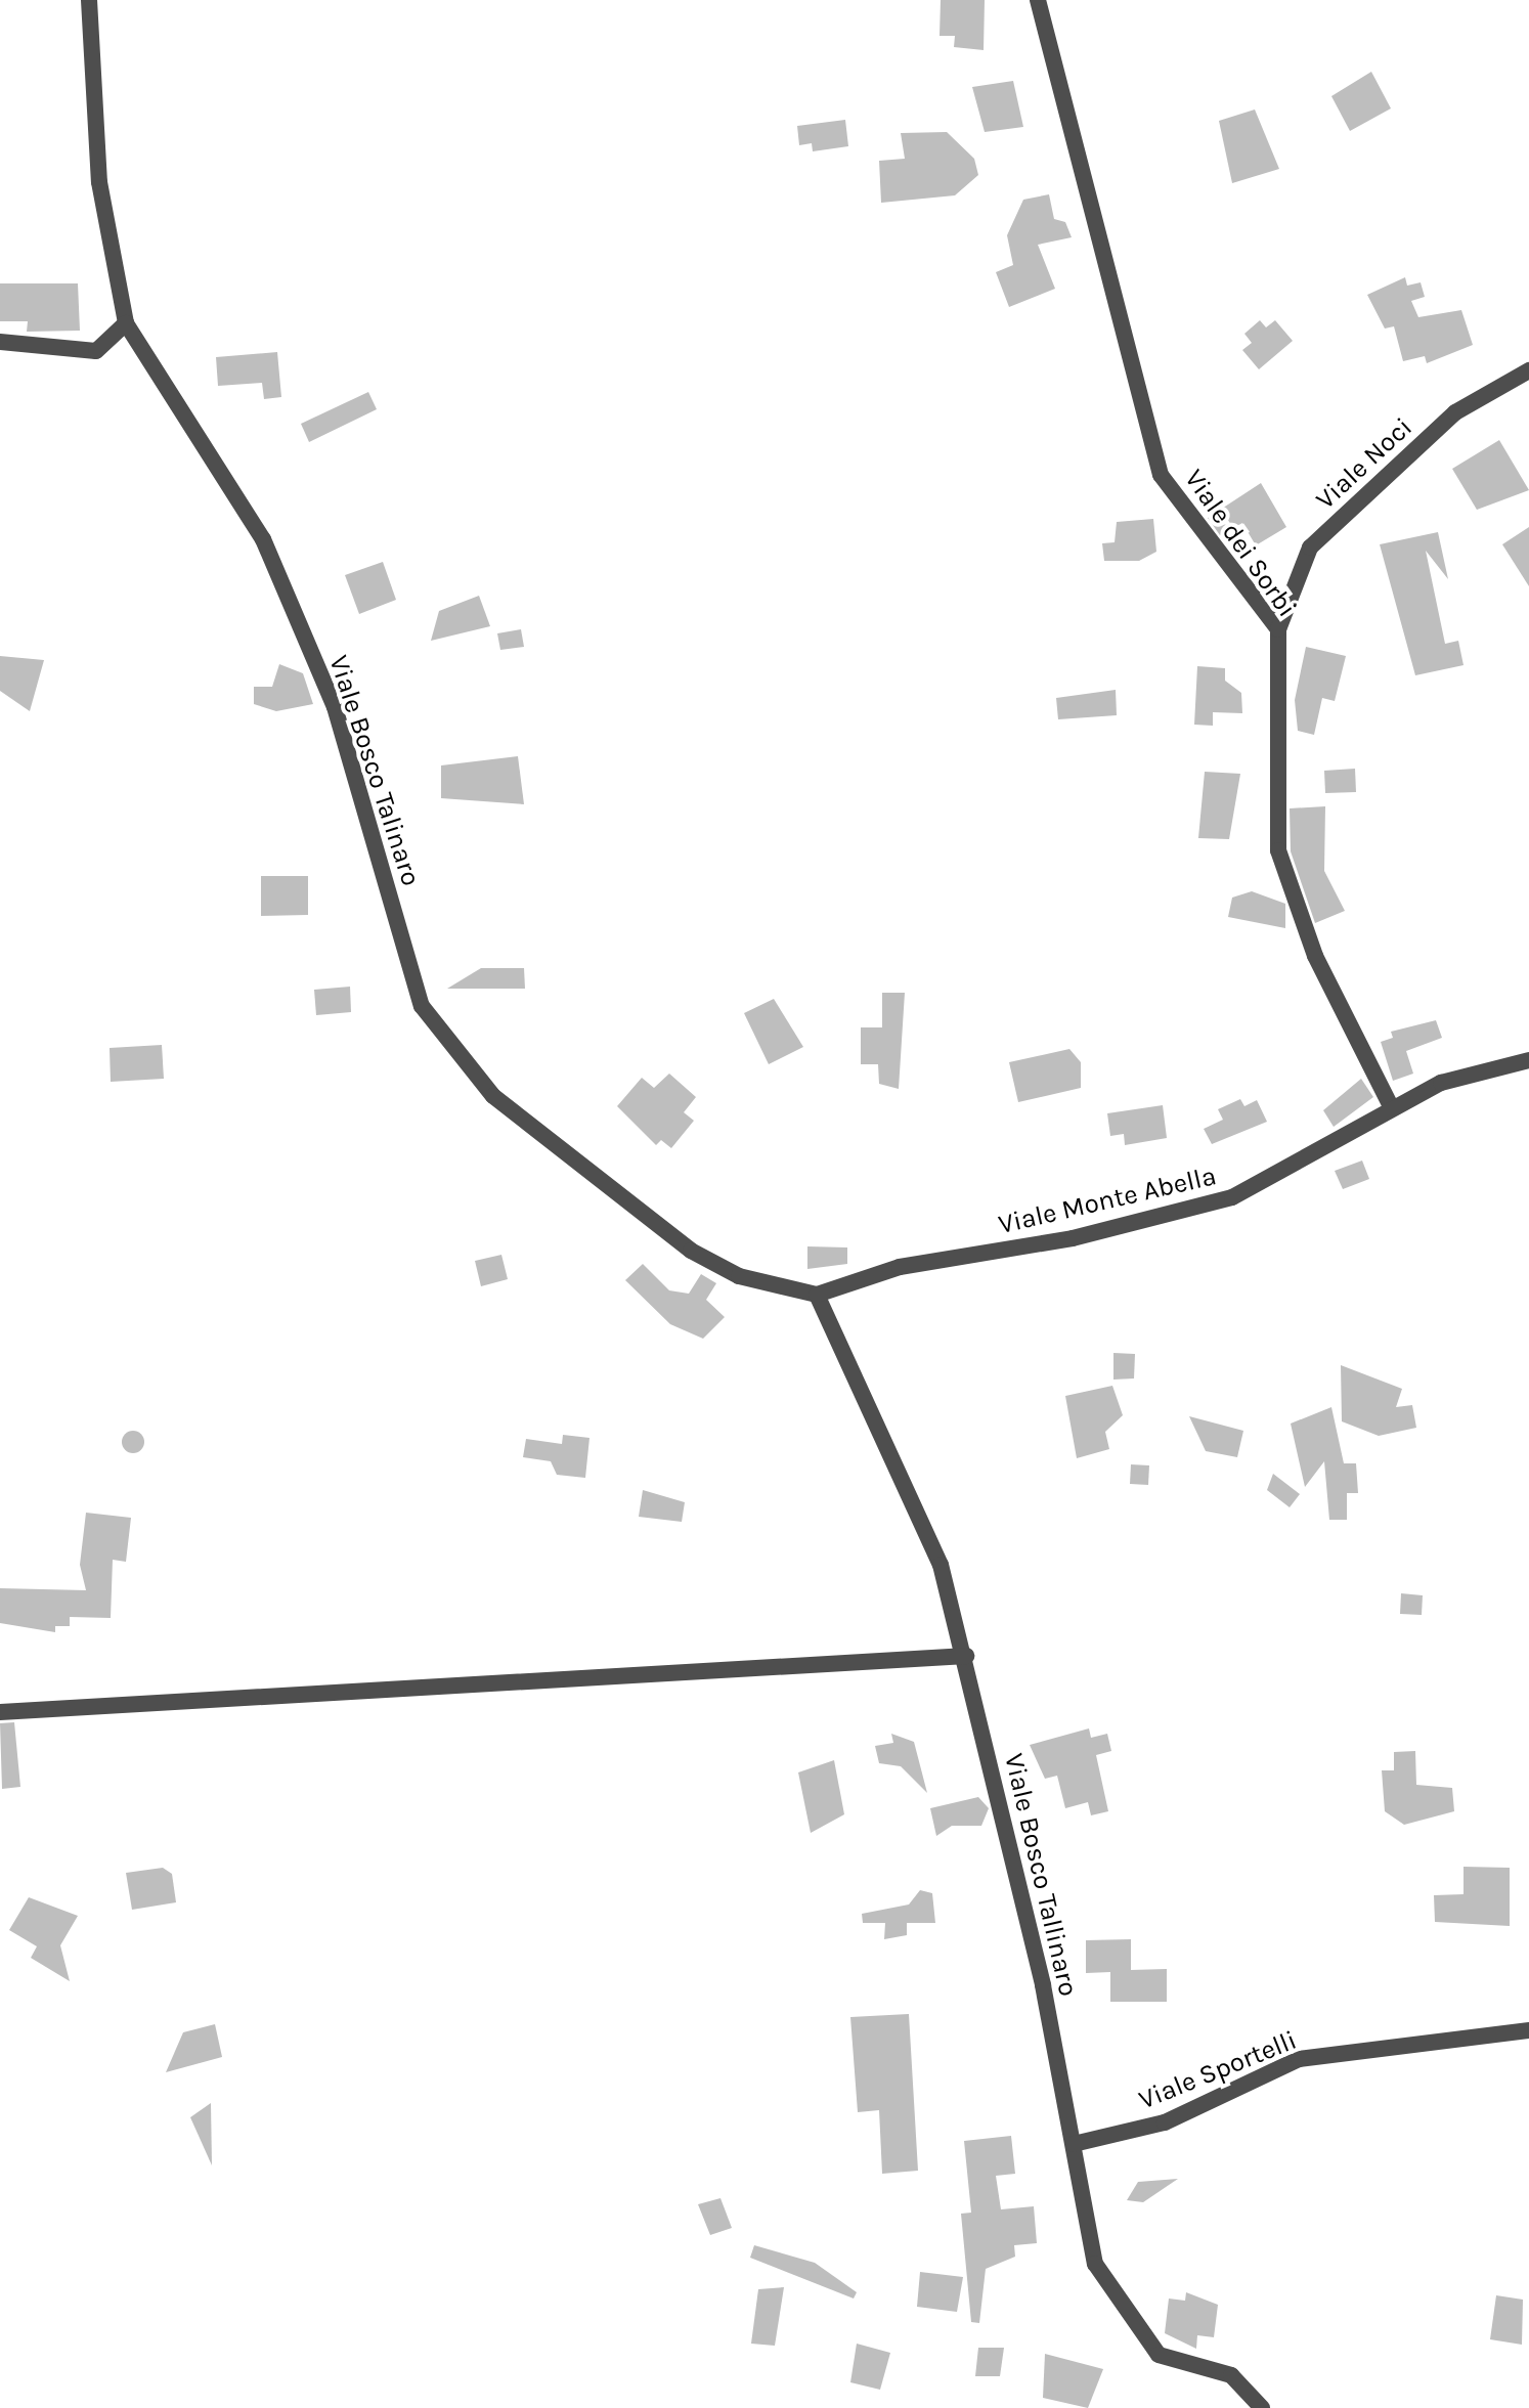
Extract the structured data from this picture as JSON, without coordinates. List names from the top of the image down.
{
  "streets": {
    "street": [
      "Viale Noci",
      "Viale dei Sorbi",
      "Viale Bosco Talinaro",
      "Viale Monte Abella",
      "Viale Bosco Tallinaro",
      "Viale Sportelli"
    ]
  },
  "crossings": [
    ["Viale Noci", "Viale dei Sorbi"],
    ["Viale dei Sorbi", "Viale Monte Abella"],
    ["Viale Bosco Talinaro", "Viale Monte Abella"],
    ["Viale Bosco Talinaro", "Viale Bosco Tallinaro"],
    ["Viale Monte Abella", "Viale Bosco Tallinaro"],
    ["Viale Bosco Tallinaro", "Viale Sportelli"]
  ]
}
